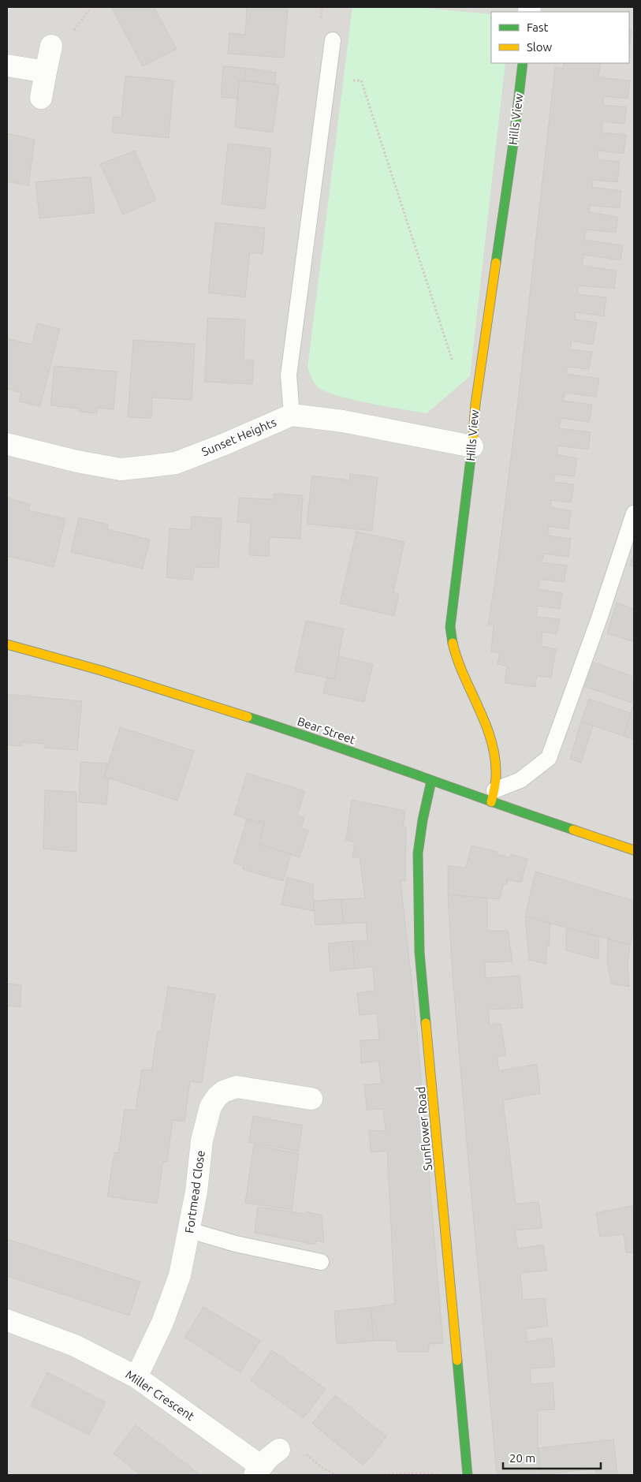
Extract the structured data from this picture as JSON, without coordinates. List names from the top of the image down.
{
  "streets": {
    "street": [
      "Hills View",
      "Sunset Heights",
      "Bear Street",
      "Sunflower Road",
      "Fortmead Close",
      "Miller Crescent"
    ]
  },
  "crossings": [
    ["Hills View", "Sunset Heights"],
    ["Hills View", "Bear Street"],
    ["Bear Street", "Sunflower Road"],
    ["Fortmead Close", "Miller Crescent"]
  ],
  "legend": ["Fast", "Slow"],
  "scale_bar": "20 m"
}
